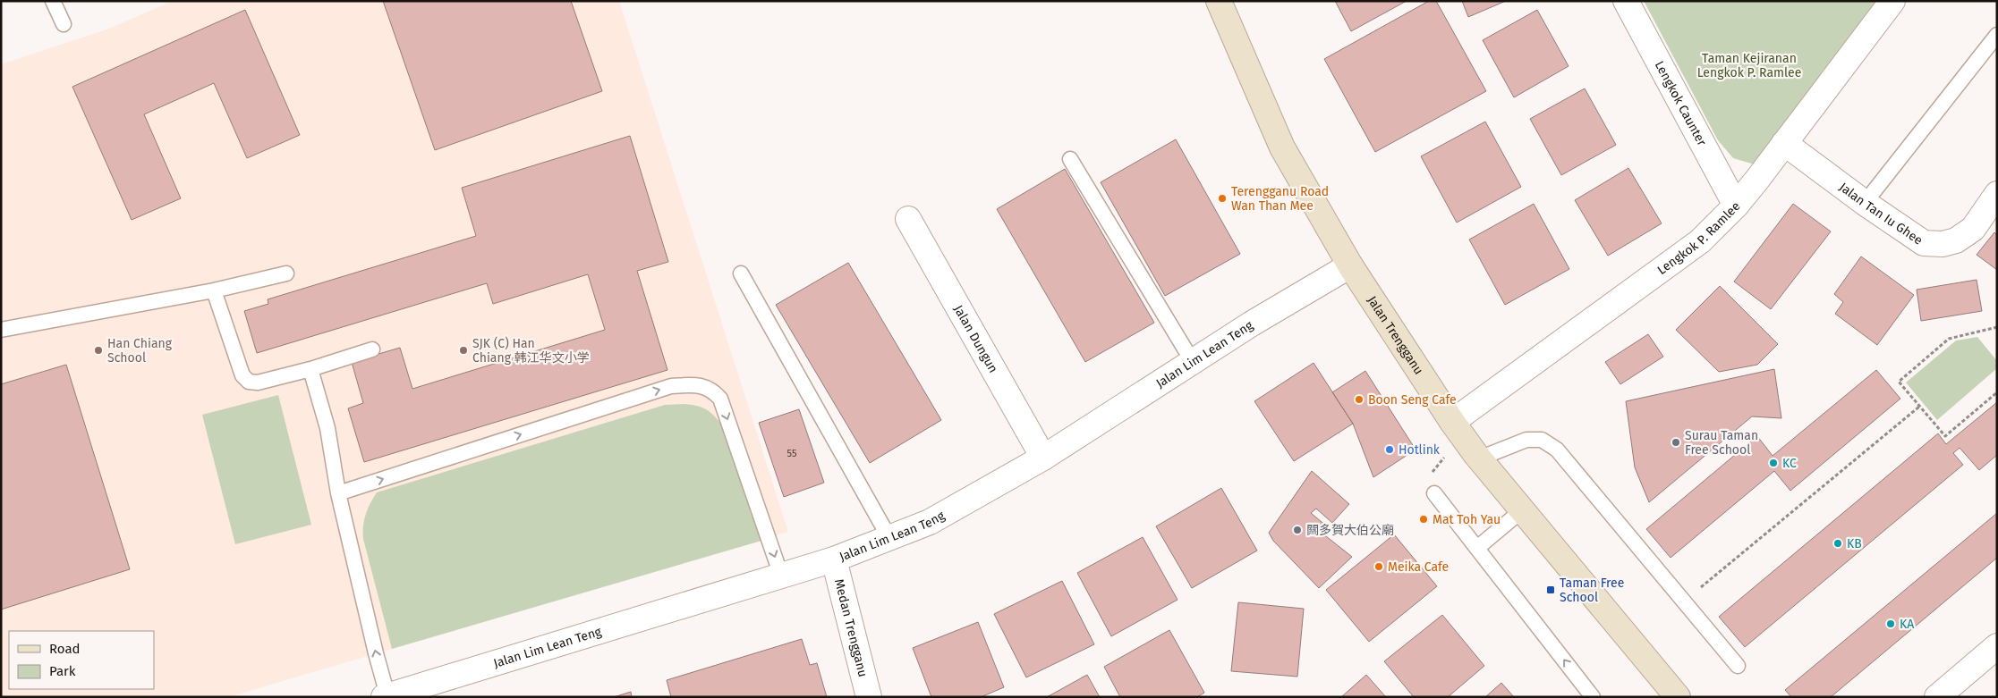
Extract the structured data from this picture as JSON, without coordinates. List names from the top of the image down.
{
  "streets": {
    "main road": ["Jalan Trengganu"],
    "street": [
      "Lengkok Caunter",
      "Jalan Tan Iu Ghee",
      "Lengkok P. Ramlee",
      "Jalan Dungun",
      "Jalan Lim Lean Teng",
      "Medan Trengganu"
    ]
  },
  "crossings": [
    ["Lengkok Caunter", "Lengkok P. Ramlee"],
    ["Jalan Tan Iu Ghee", "Lengkok P. Ramlee"],
    ["Lengkok P. Ramlee", "Jalan Trengganu"],
    ["Jalan Trengganu", "Jalan Lim Lean Teng"],
    ["Jalan Dungun", "Jalan Lim Lean Teng"],
    ["Jalan Lim Lean Teng", "Medan Trengganu"]
  ],
  "parks": ["Taman Kejiranan Lengkok P. Ramlee"],
  "places": {
    "other": [
      "Terengganu Road Wan Than Mee",
      "Han Chiang School",
      "SJK (C) Han Chiang 韩江华文小学",
      "Boon Seng Cafe",
      "Surau Taman Free School",
      "Hotlink",
      "KC",
      "Mat Toh Yau",
      "闗多賀大伯公廟",
      "KB",
      "Meika Cafe",
      "KA"
    ],
    "transit": ["Taman Free School"]
  },
  "house_numbers": ["55"],
  "legend": ["Road", "Park"]
}
